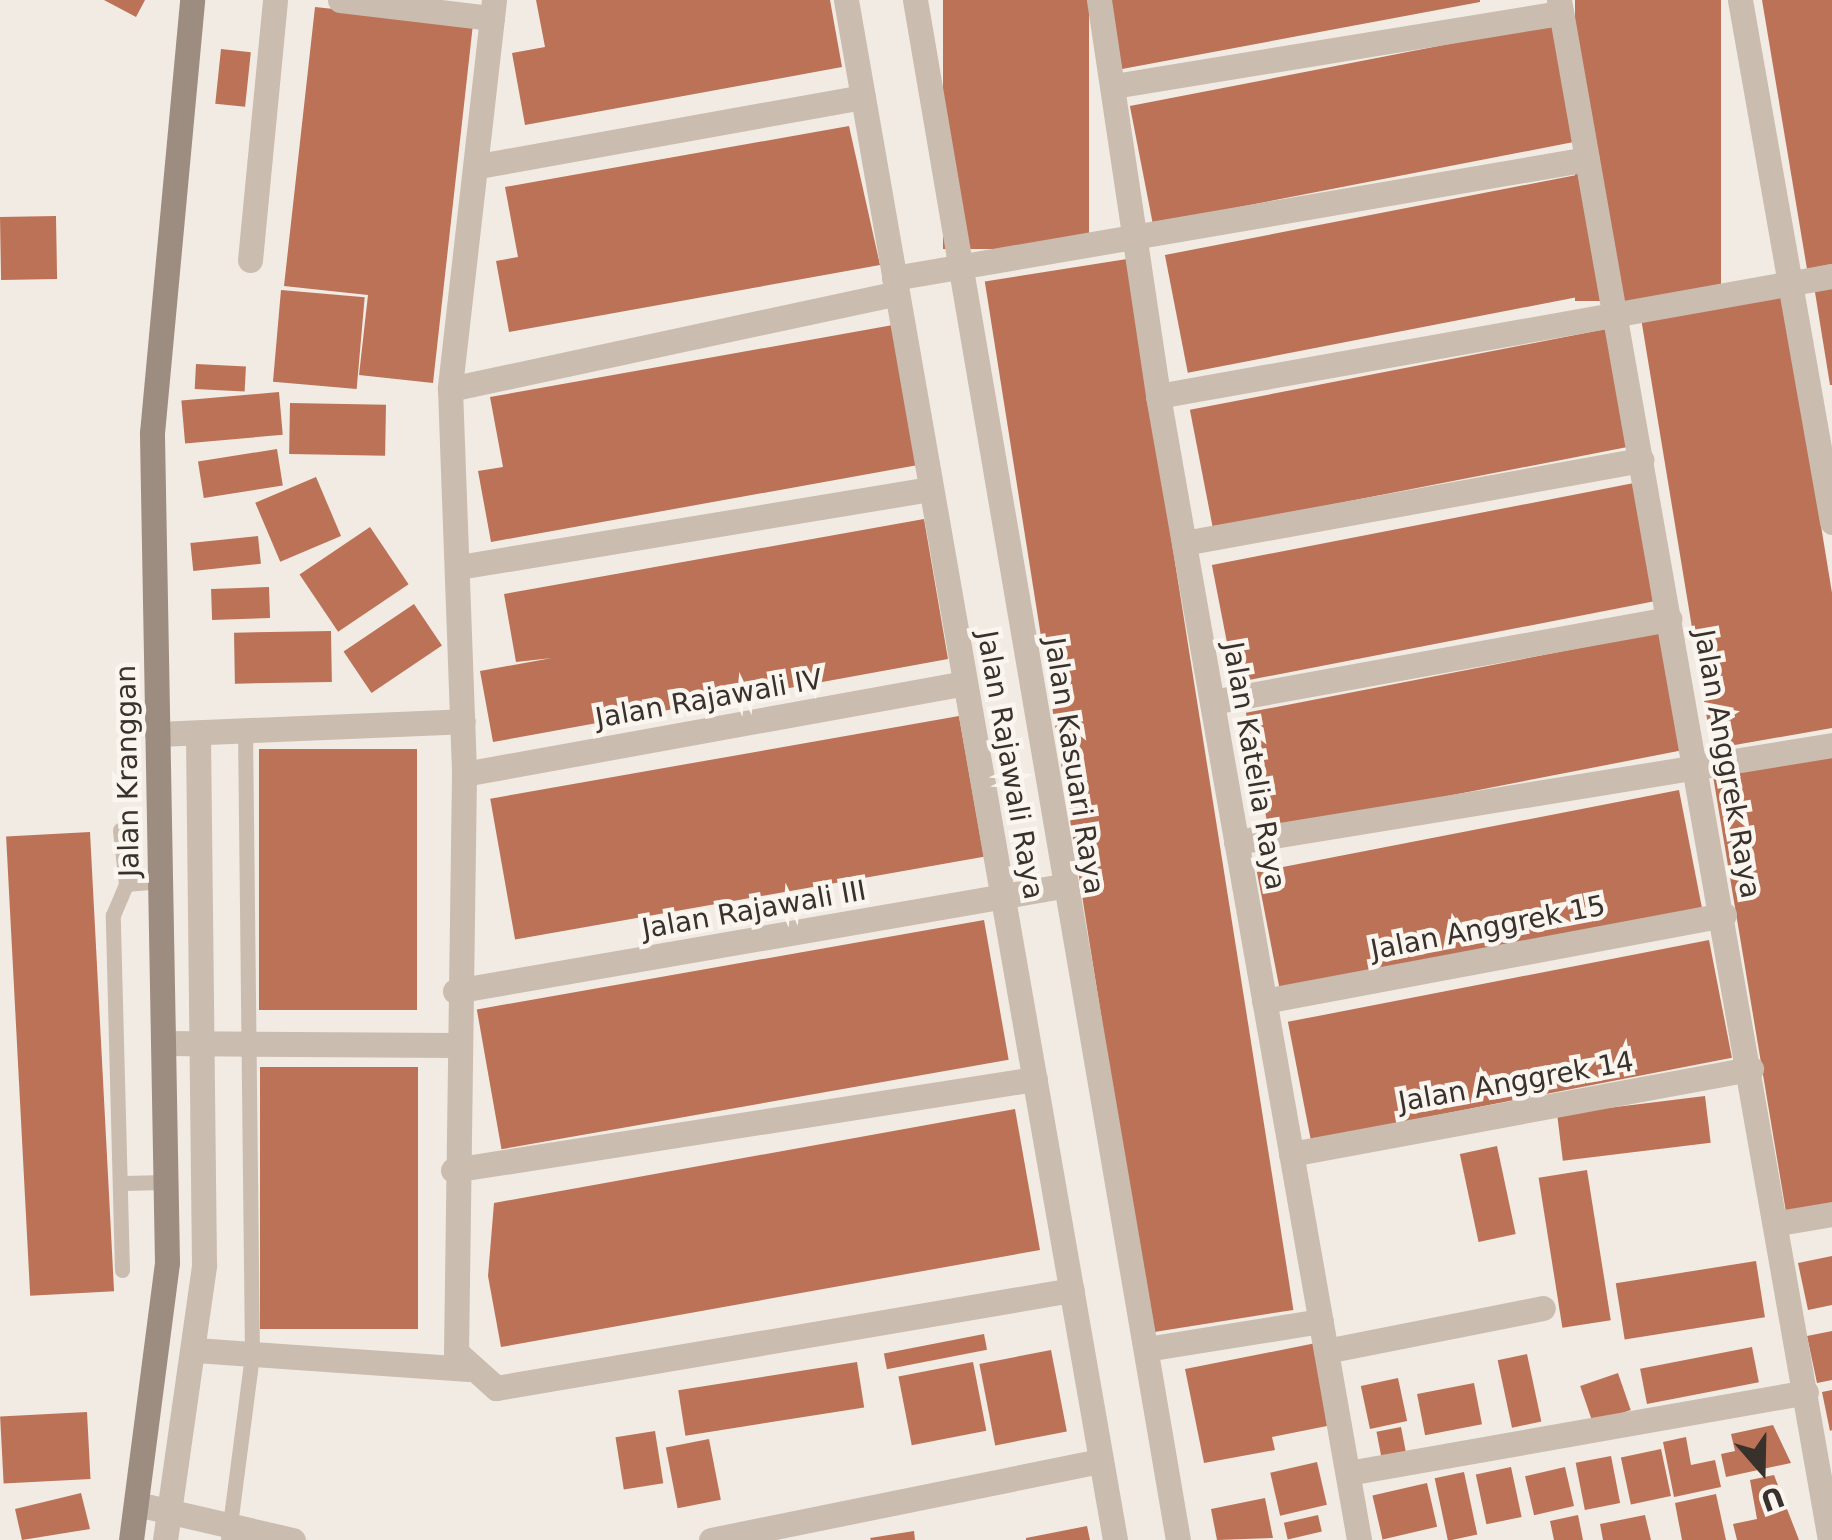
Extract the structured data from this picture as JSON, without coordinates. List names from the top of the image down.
{
  "streets": {
    "main road": ["Jalan Kranggan"],
    "street": [
      "Jalan Rajawali IV",
      "Jalan Anggrek Raya",
      "Jalan Rajawali Raya",
      "Jalan Kasuari Raya",
      "Jalan Katelia Raya",
      "Jalan Rajawali III",
      "Jalan Anggrek 15",
      "Jalan Anggrek 14"
    ]
  },
  "crossings": [
    ["Jalan Rajawali IV", "Jalan Rajawali Raya"],
    ["Jalan Anggrek Raya", "Jalan Anggrek 15"],
    ["Jalan Anggrek Raya", "Jalan Anggrek 14"],
    ["Jalan Rajawali Raya", "Jalan Rajawali III"],
    ["Jalan Kasuari Raya", "Jalan Rajawali III"],
    ["Jalan Katelia Raya", "Jalan Anggrek 15"],
    ["Jalan Katelia Raya", "Jalan Anggrek 14"]
  ],
  "north": "bottom"
}
